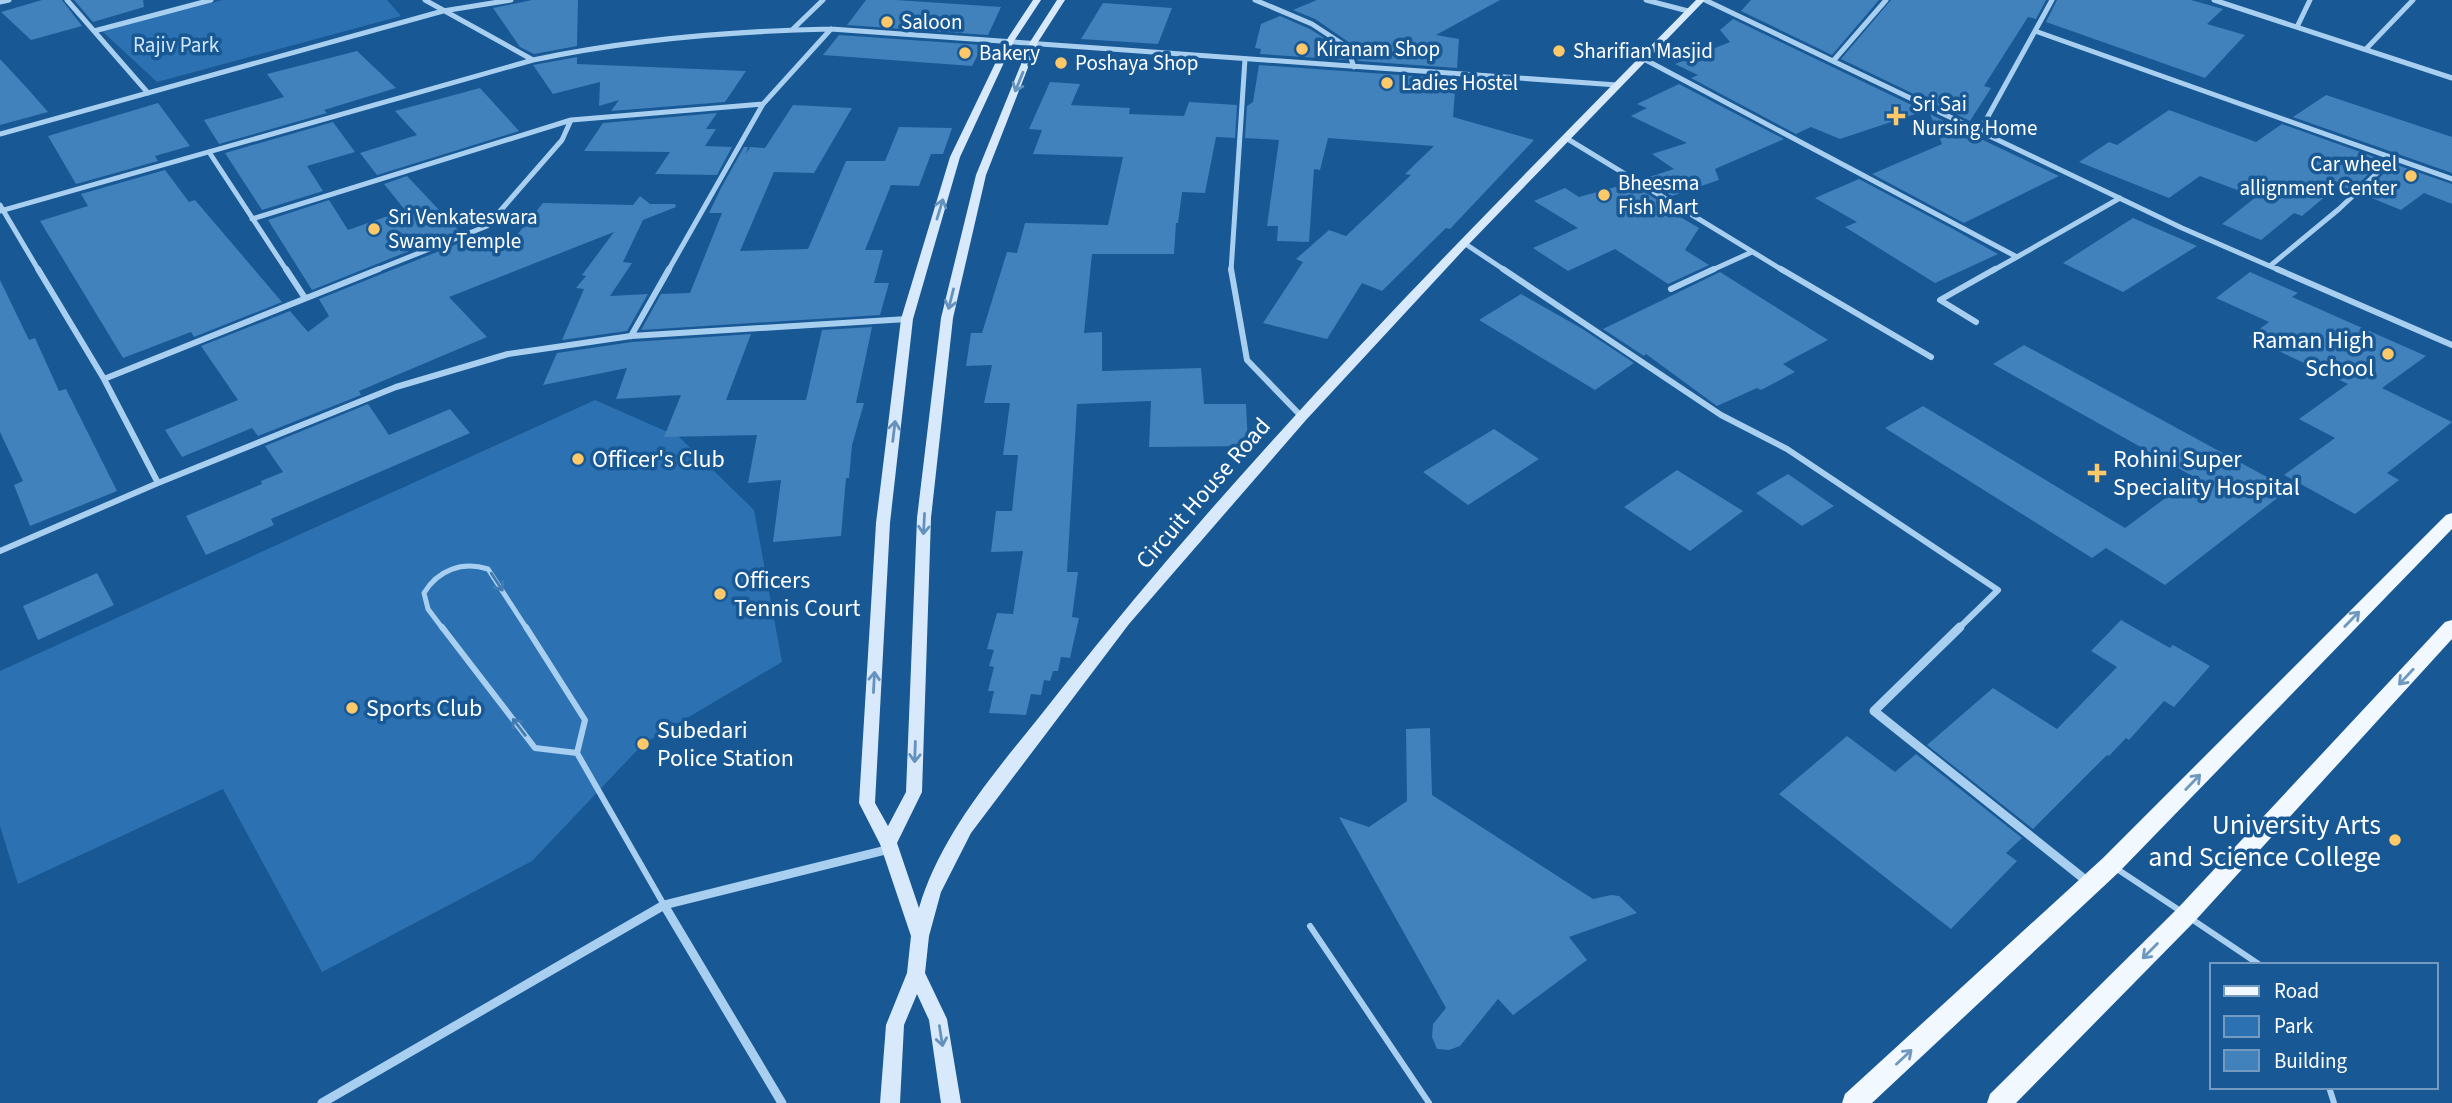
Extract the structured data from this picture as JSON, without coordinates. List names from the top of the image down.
{
  "streets": {
    "street": ["Circuit House Road"]
  },
  "parks": ["Rajiv Park"],
  "places": {
    "other": [
      "Saloon",
      "Kiranam Shop",
      "Sharifian Masjid",
      "Bakery",
      "Poshaya Shop",
      "Ladies Hostel",
      "Car wheel allignment Center",
      "Bheesma Fish Mart",
      "Sri Venkateswara Swamy Temple",
      "Raman High School",
      "Officer's Club",
      "Officers Tennis Court",
      "Sports Club",
      "Subedari Police Station",
      "University Arts and Science College"
    ],
    "health": ["Sri Sai Nursing Home", "Rohini Super Speciality Hospital"]
  },
  "legend": ["Road", "Park", "Building"]
}
